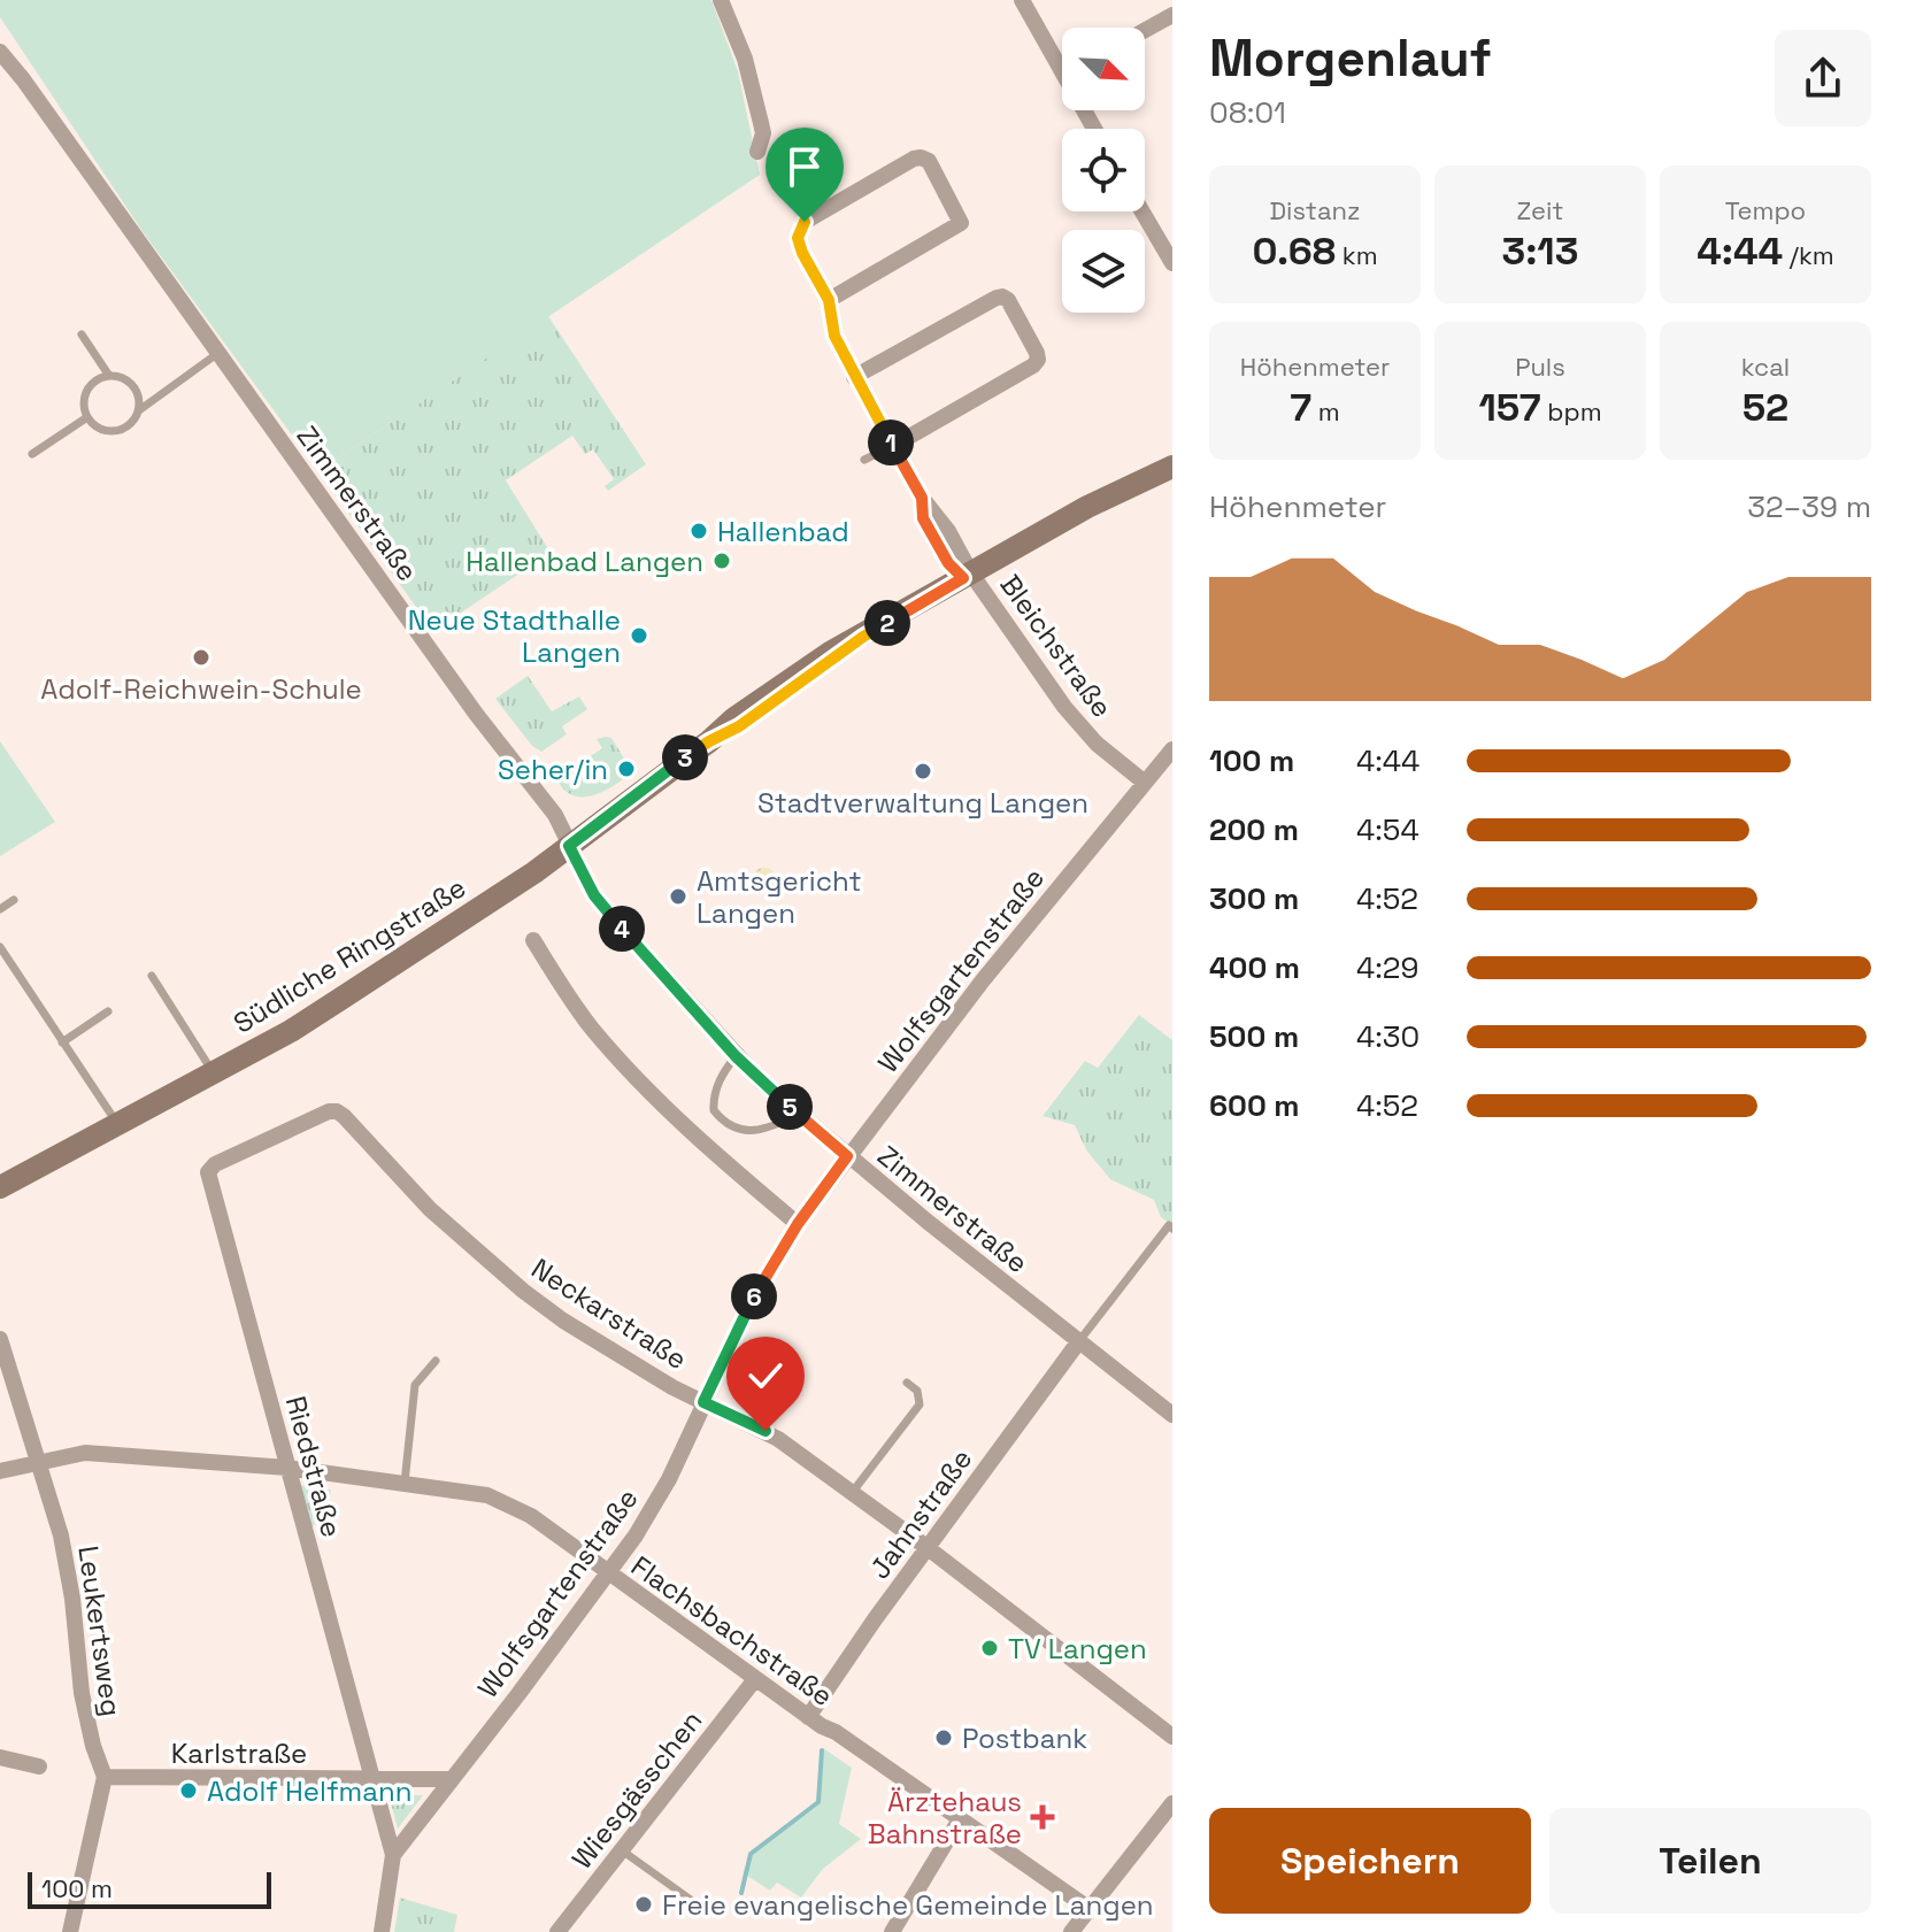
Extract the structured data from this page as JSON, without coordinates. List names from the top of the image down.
{
  "streets": {
    "main road": ["Südliche Ringstraße"],
    "street": [
      "Zimmerstraße",
      "Bleichstraße",
      "Wolfsgartenstraße",
      "Neckarstraße",
      "Riedstraße",
      "Jahnstraße",
      "Leukertsweg",
      "Flachsbachstraße",
      "Karlstraße",
      "Wiesgässchen"
    ]
  },
  "crossings": [
    ["Zimmerstraße", "Südliche Ringstraße"],
    ["Zimmerstraße", "Wolfsgartenstraße"],
    ["Zimmerstraße", "Jahnstraße"],
    ["Bleichstraße", "Südliche Ringstraße"],
    ["Bleichstraße", "Wolfsgartenstraße"],
    ["Wolfsgartenstraße", "Neckarstraße"],
    ["Wolfsgartenstraße", "Flachsbachstraße"],
    ["Wolfsgartenstraße", "Karlstraße"],
    ["Neckarstraße", "Riedstraße"],
    ["Neckarstraße", "Jahnstraße"],
    ["Riedstraße", "Flachsbachstraße"],
    ["Riedstraße", "Karlstraße"],
    ["Jahnstraße", "Flachsbachstraße"],
    ["Leukertsweg", "Flachsbachstraße"],
    ["Leukertsweg", "Karlstraße"],
    ["Flachsbachstraße", "Wiesgässchen"]
  ],
  "places": {
    "other": [
      "Hallenbad",
      "Hallenbad Langen",
      "Neue Stadthalle Langen",
      "Adolf-Reichwein-Schule",
      "Seher/in",
      "Stadtverwaltung Langen",
      "Amtsgericht Langen",
      "TV Langen",
      "Postbank",
      "Adolf Helfmann",
      "Freie evangelische Gemeinde Langen"
    ],
    "health": ["Ärztehaus Bahnstraße"]
  },
  "scale_bar": "100 m",
  "north": "bottom right",
  "page": {
    "heading": ["Morgenlauf", "08:01"],
    "stats": [
      ["Distanz", "0.68 km"],
      ["Zeit", "3:13"],
      ["Tempo", "4:44 /km"],
      ["Höhenmeter", "7 m"],
      ["Puls", "157 bpm"],
      ["kcal", "52"]
    ],
    "pins": [
      "1",
      "2",
      "3",
      "4",
      "5",
      "6"
    ],
    "chart": ["Höhenmeter", "32–39 m"],
    "list": [
      {
        "name": "100 m",
        "note": "4:44"
      },
      {
        "name": "200 m",
        "note": "4:54"
      },
      {
        "name": "300 m",
        "note": "4:52"
      },
      {
        "name": "400 m",
        "note": "4:29"
      },
      {
        "name": "500 m",
        "note": "4:30"
      },
      {
        "name": "600 m",
        "note": "4:52"
      }
    ],
    "buttons": ["Speichern", "Teilen"],
    "scale": "100 m"
  }
}
